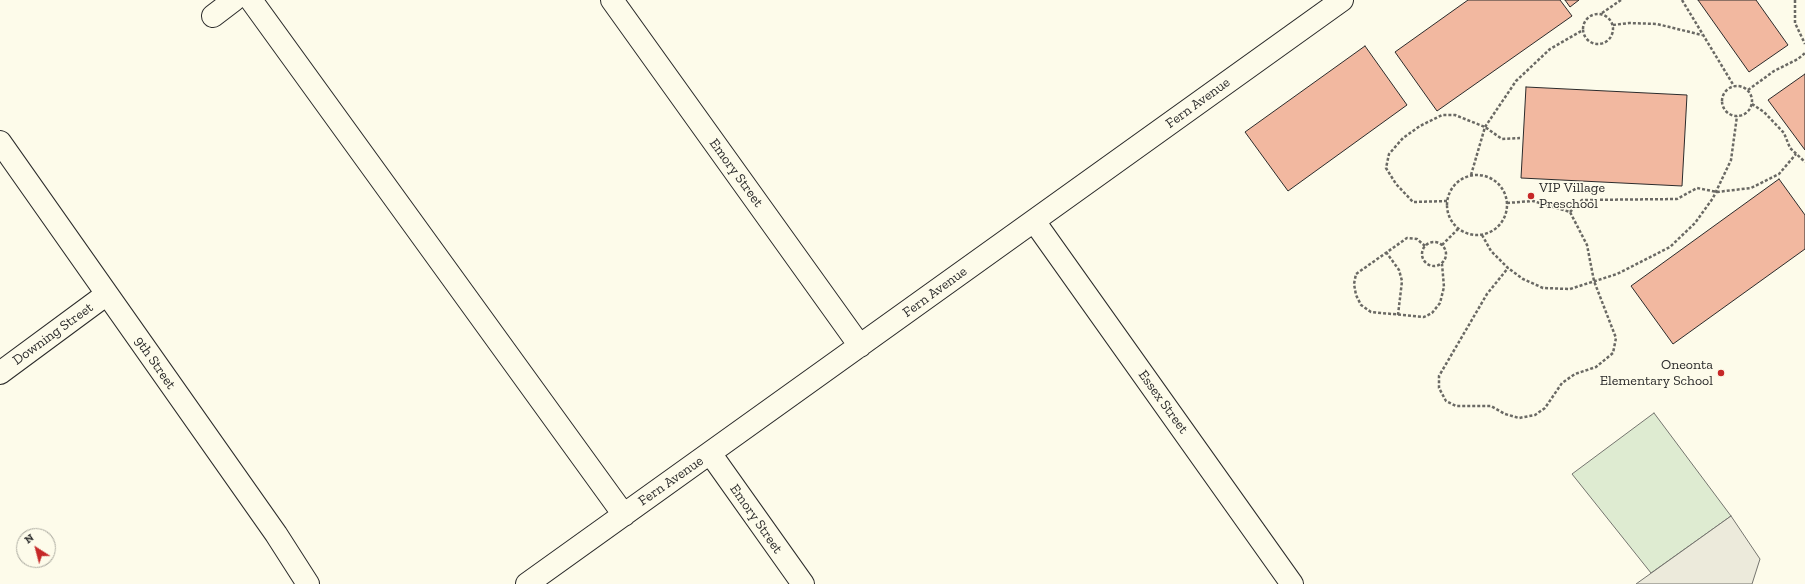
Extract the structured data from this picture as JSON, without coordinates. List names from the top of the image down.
{
  "streets": {
    "street": [
      "Fern Avenue",
      "Emory Street",
      "Downing Street",
      "9th Street",
      "Essex Street"
    ]
  },
  "crossings": [
    ["Fern Avenue", "Emory Street"],
    ["Fern Avenue", "Essex Street"],
    ["Downing Street", "9th Street"]
  ],
  "places": ["VIP Village Preschool", "Oneonta Elementary School"],
  "north": "top left"
}
